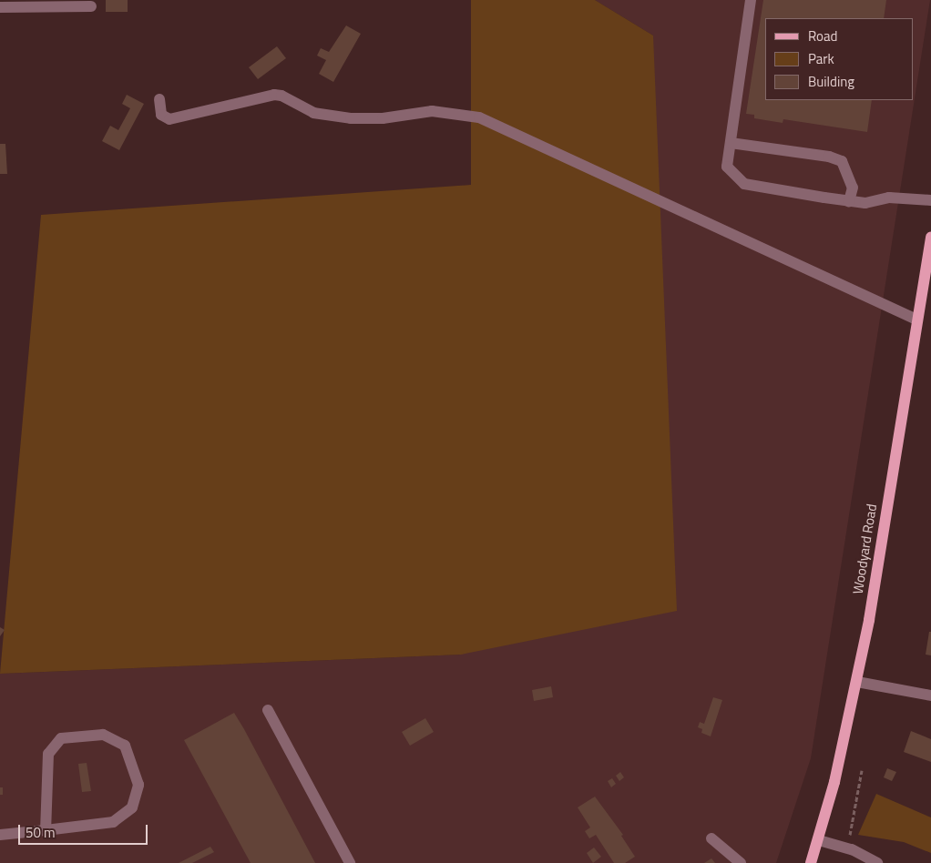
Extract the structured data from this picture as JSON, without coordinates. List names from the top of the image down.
{
  "streets": {
    "main road": ["Woodyard Road"]
  },
  "legend": ["Road", "Park", "Building"],
  "scale_bar": "50 m"
}
